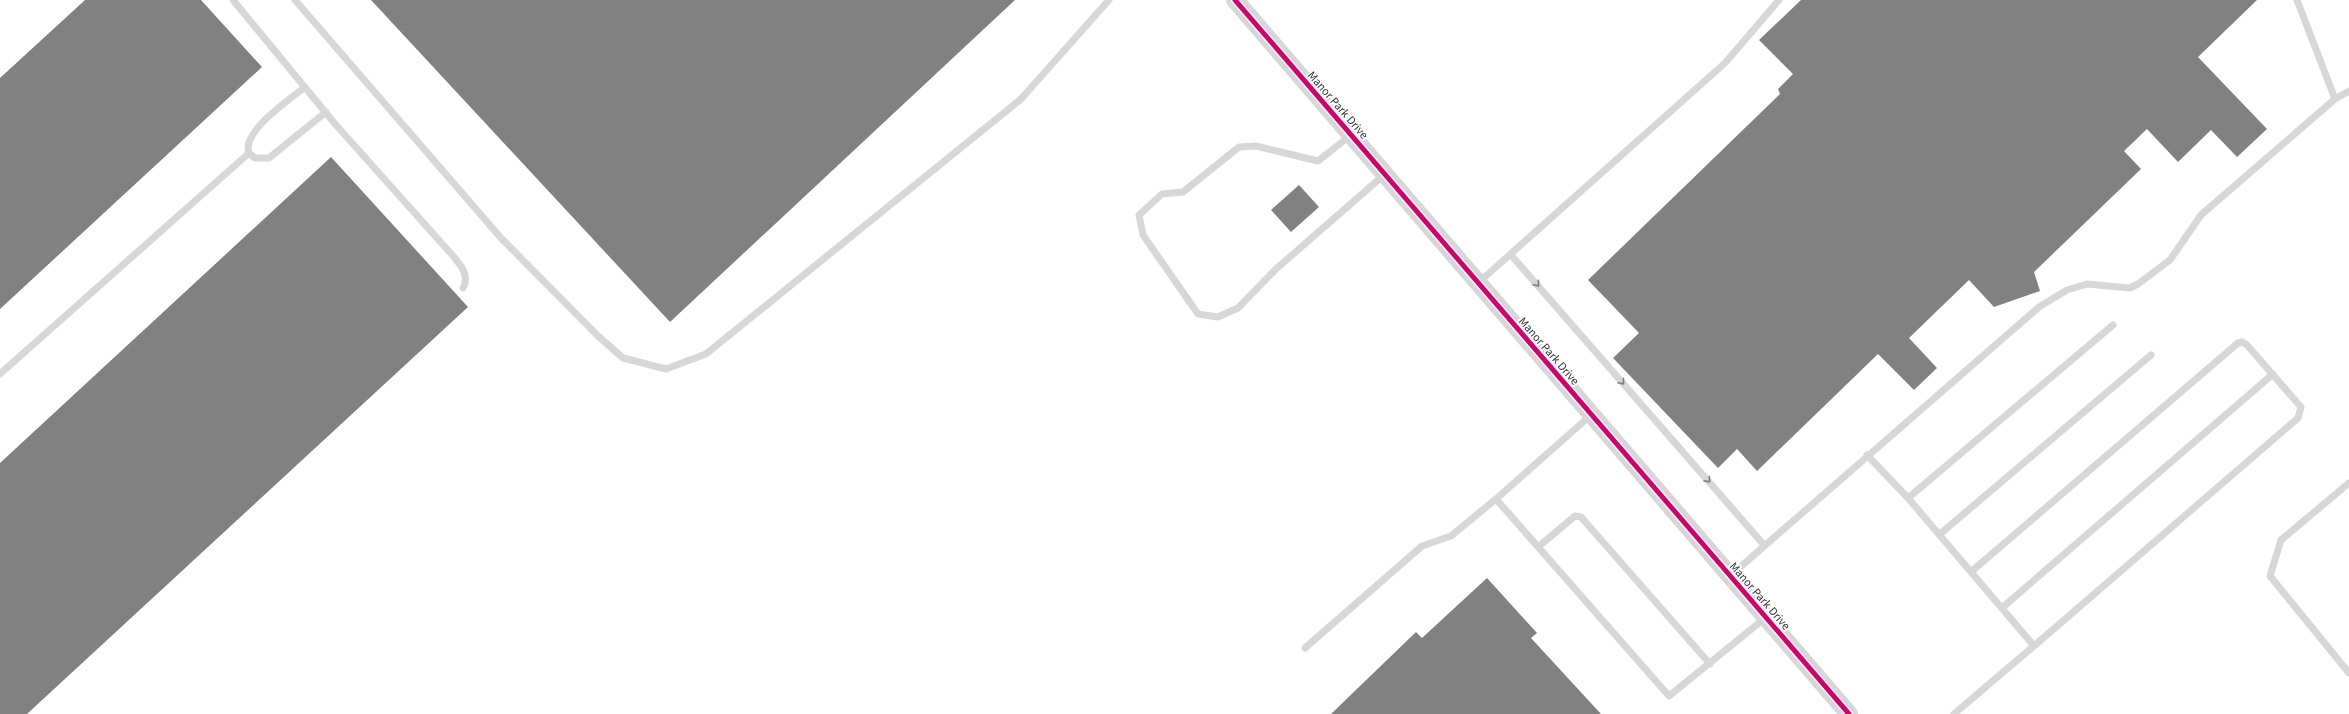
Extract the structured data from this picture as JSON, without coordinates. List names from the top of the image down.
{
  "streets": {
    "street": ["Manor Park Drive"]
  }
}
